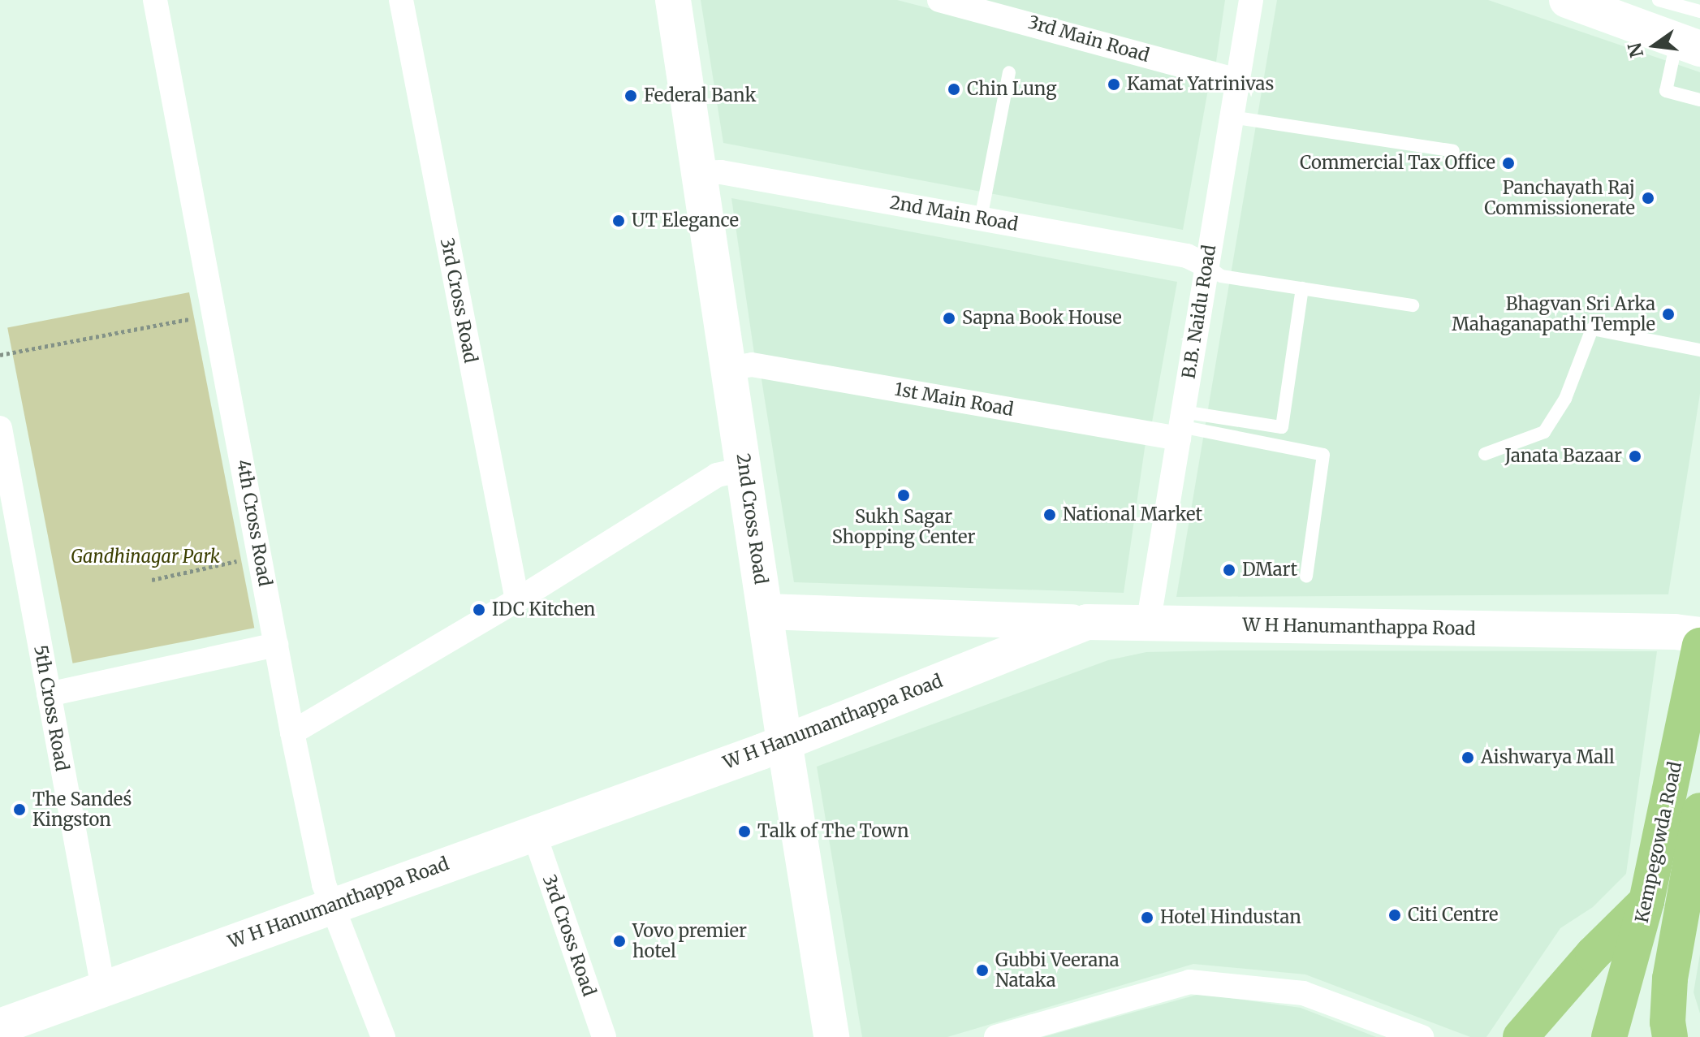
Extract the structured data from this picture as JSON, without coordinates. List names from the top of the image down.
{
  "streets": {
    "main road": ["Kempegowda Road"],
    "street": [
      "3rd Main Road",
      "2nd Main Road",
      "3rd Cross Road",
      "B.B. Naidu Road",
      "1st Main Road",
      "2nd Cross Road",
      "4th Cross Road",
      "W H Hanumanthappa Road",
      "5th Cross Road"
    ]
  },
  "crossings": [
    ["3rd Main Road", "B.B. Naidu Road"],
    ["2nd Main Road", "B.B. Naidu Road"],
    ["2nd Main Road", "2nd Cross Road"],
    ["3rd Cross Road", "W H Hanumanthappa Road"],
    ["B.B. Naidu Road", "1st Main Road"],
    ["B.B. Naidu Road", "W H Hanumanthappa Road"],
    ["1st Main Road", "2nd Cross Road"],
    ["2nd Cross Road", "W H Hanumanthappa Road"],
    ["4th Cross Road", "W H Hanumanthappa Road"],
    ["W H Hanumanthappa Road", "5th Cross Road"]
  ],
  "parks": ["Gandhinagar Park"],
  "places": [
    "Kamat Yatrinivas",
    "Chin Lung",
    "Federal Bank",
    "Commercial Tax Office",
    "Panchayath Raj Commissionerate",
    "UT Elegance",
    "Bhagvan Sri Arka Mahaganapathi Temple",
    "Sapna Book House",
    "Janata Bazaar",
    "Sukh Sagar Shopping Center",
    "National Market",
    "DMart",
    "IDC Kitchen",
    "Aishwarya Mall",
    "The Sandeś Kingston",
    "Talk of The Town",
    "Citi Centre",
    "Hotel Hindustan",
    "Vovo premier hotel",
    "Gubbi Veerana Nataka"
  ],
  "north": "left"
}
